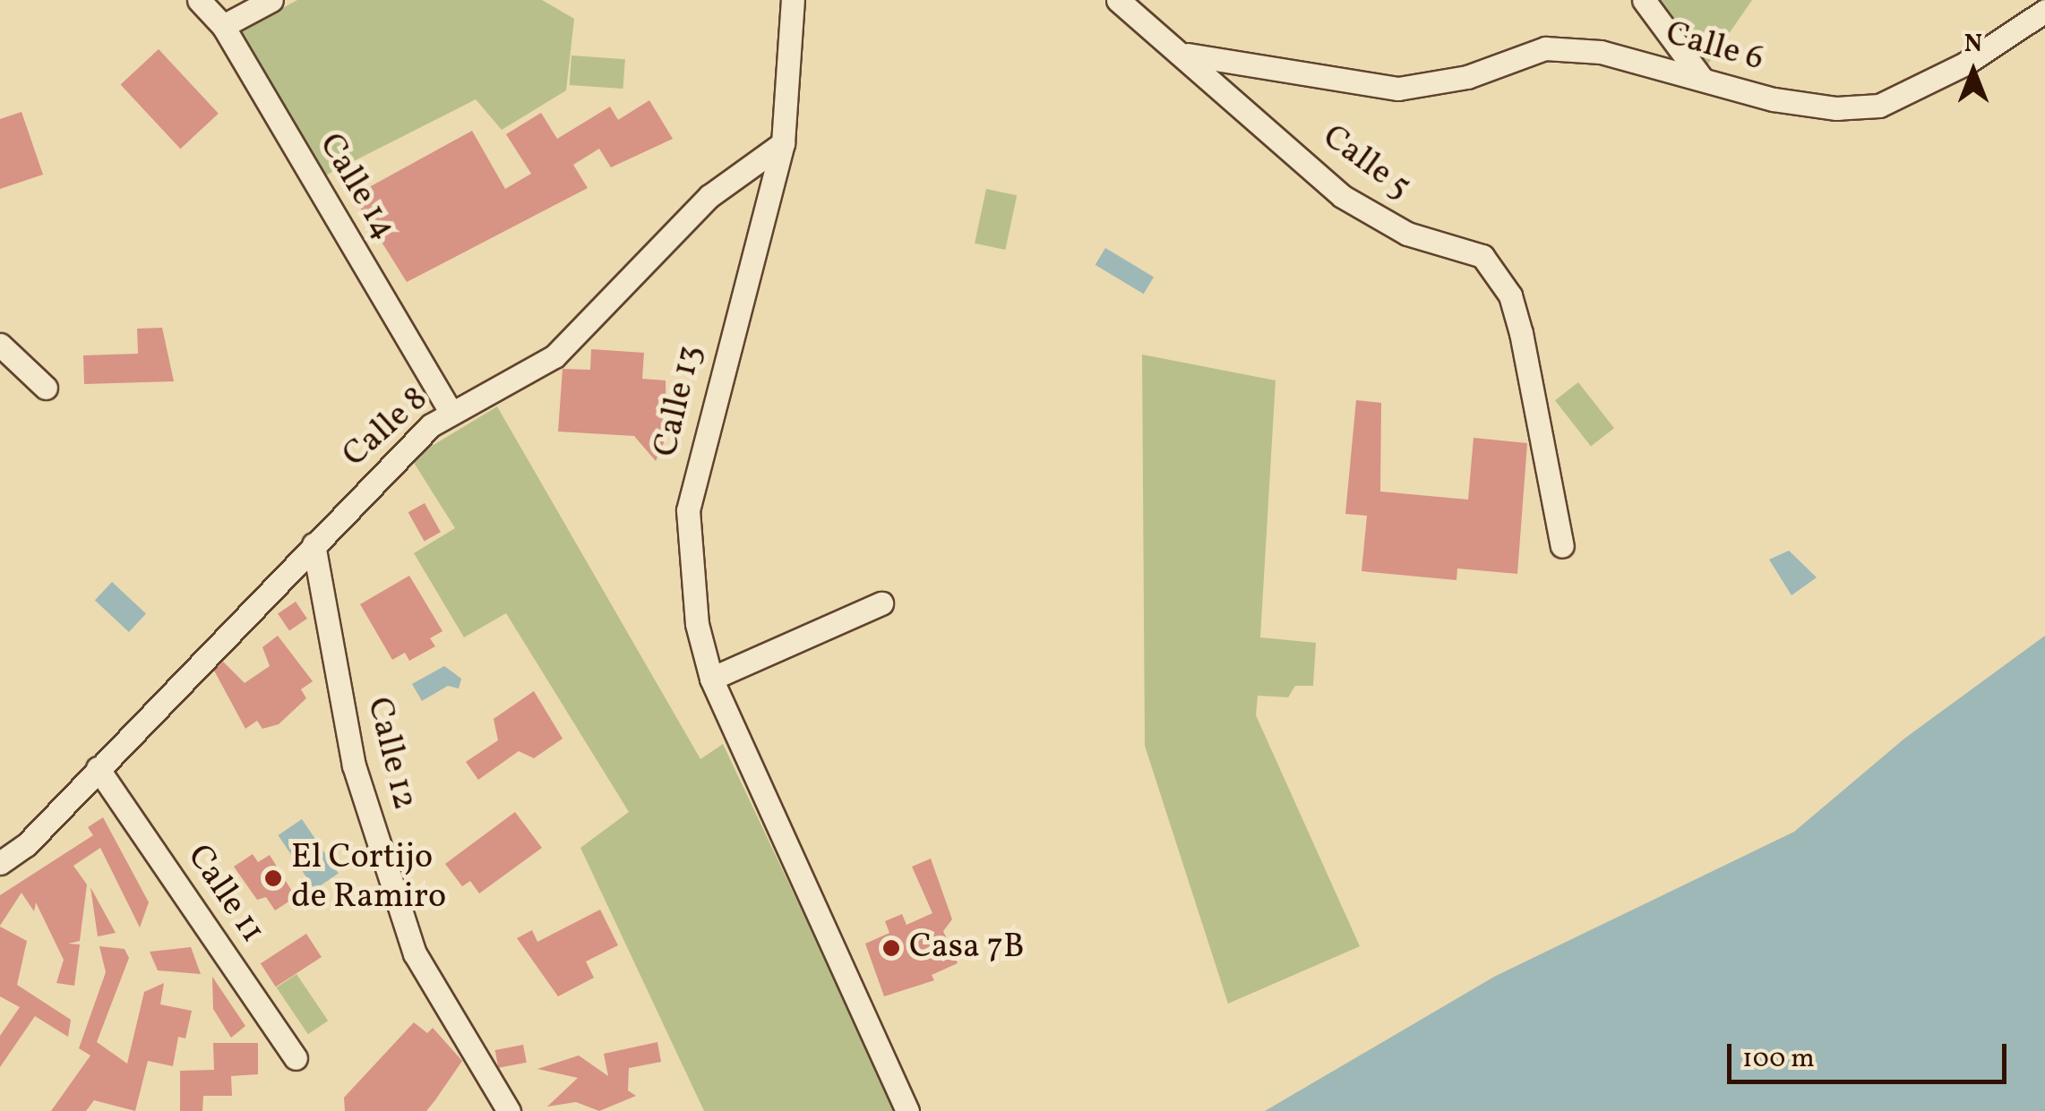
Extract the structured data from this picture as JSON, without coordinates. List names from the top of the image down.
{
  "streets": {
    "street": [
      "Calle 6",
      "Calle 5",
      "Calle 14",
      "Calle 13",
      "Calle 8",
      "Calle 12",
      "Calle 11"
    ]
  },
  "crossings": [
    ["Calle 6", "Calle 5"],
    ["Calle 14", "Calle 8"],
    ["Calle 13", "Calle 8"],
    ["Calle 8", "Calle 12"],
    ["Calle 8", "Calle 11"]
  ],
  "places": ["El Cortijo de Ramiro", "Casa 7B"],
  "scale_bar": "100 m",
  "north": "top"
}
